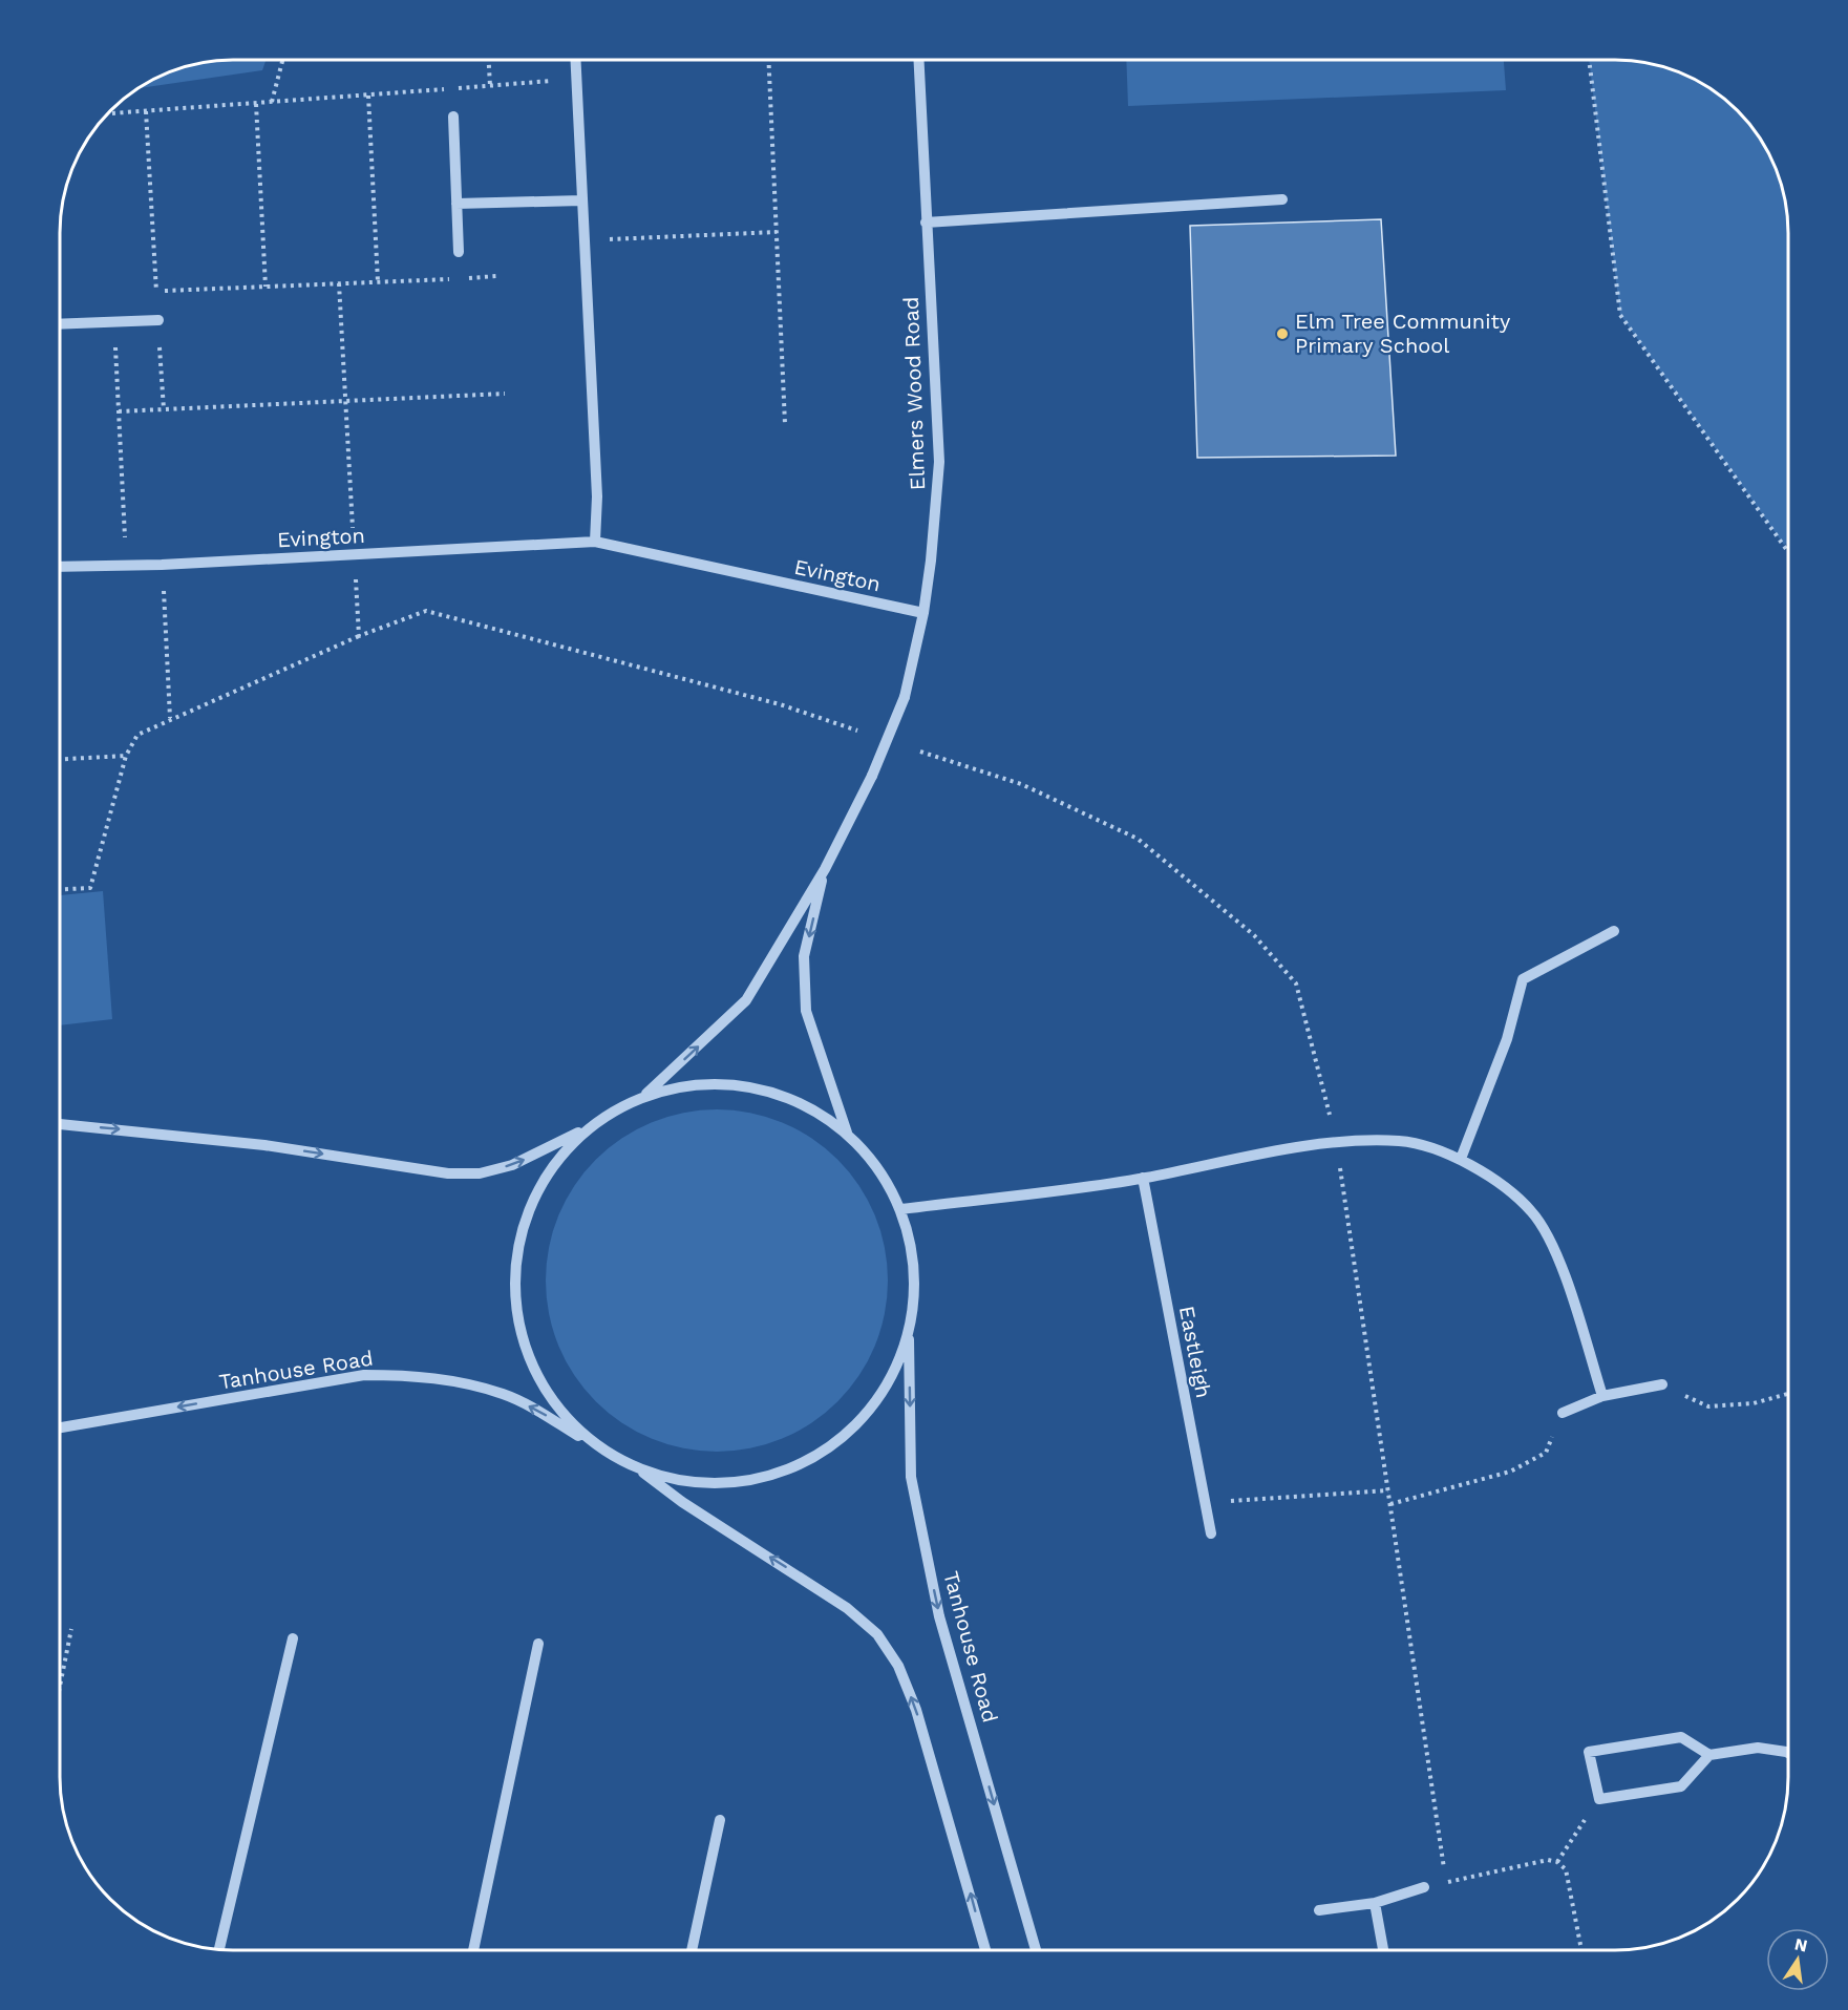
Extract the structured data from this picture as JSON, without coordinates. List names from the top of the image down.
{
  "streets": {
    "street": [
      "Elmers Wood Road",
      "Evington",
      "Eastleigh",
      "Tanhouse Road"
    ]
  },
  "crossings": [
    ["Elmers Wood Road", "Evington"]
  ],
  "places": ["Elm Tree Community Primary School"],
  "north": "top"
}
